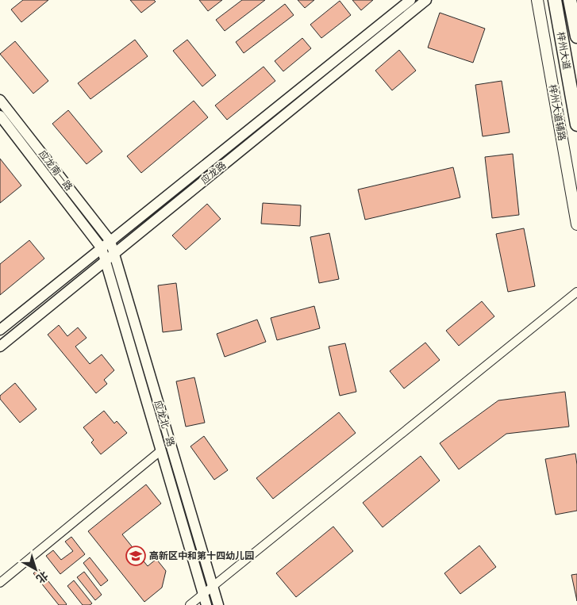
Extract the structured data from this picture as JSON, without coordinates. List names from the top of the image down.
{
  "streets": {
    "highway": ["梓州大道"],
    "main road": ["梓州大道辅路"],
    "street": ["应龙南一路", "应龙路", "应龙北一路"]
  },
  "crossings": [
    ["应龙南一路", "应龙路"],
    ["应龙南一路", "应龙北一路"],
    ["应龙路", "应龙北一路"]
  ],
  "places": {
    "school or university": ["高新区中和第十四幼儿园"]
  },
  "north": "bottom right"
}
